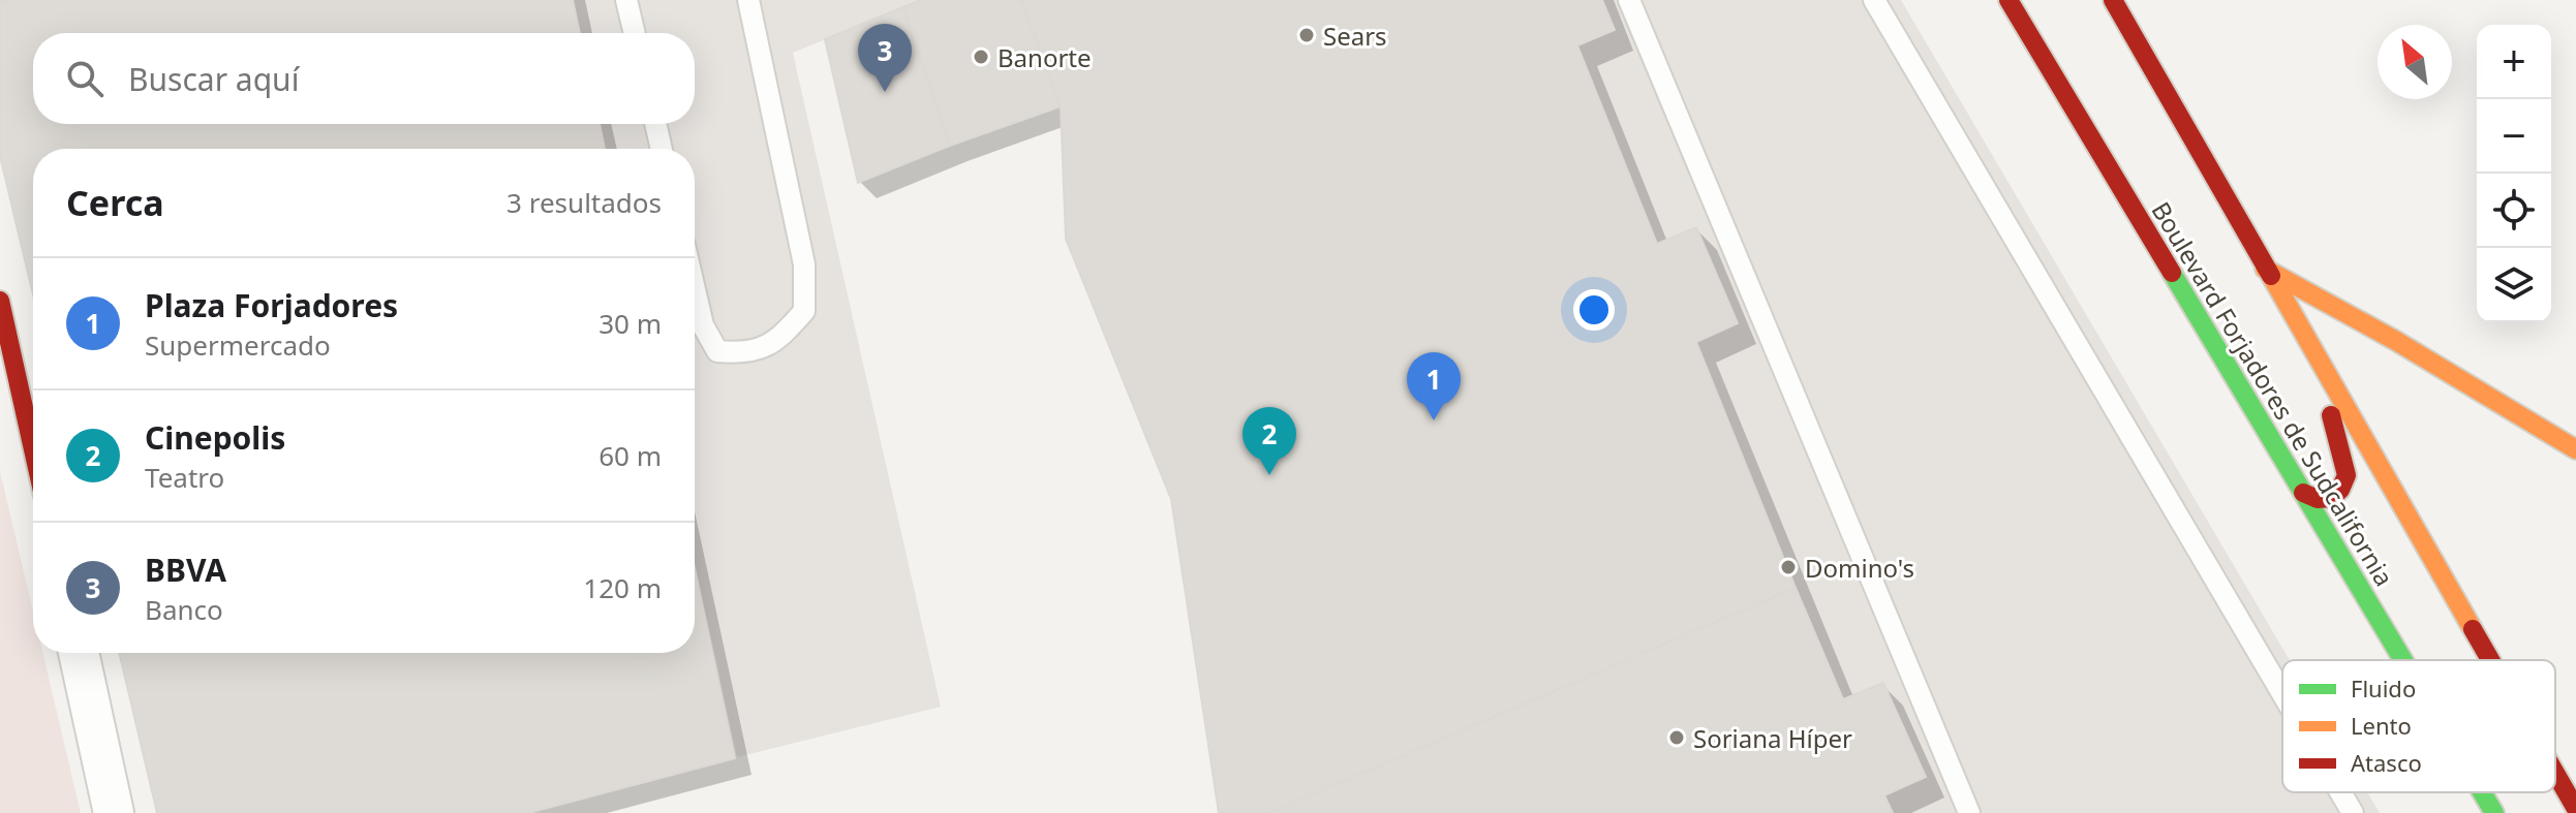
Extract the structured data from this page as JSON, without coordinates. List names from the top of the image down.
{
  "streets": {
    "main road": ["Boulevard Forjadores de Sudcalifornia"]
  },
  "places": [
    "Sears",
    "Banorte",
    "Domino's",
    "Soriana Híper"
  ],
  "legend": ["Fluido", "Lento", "Atasco"],
  "north": "top left",
  "page": {
    "pins": ["3", "1", "2"],
    "map_buttons": ["+", "−"],
    "search": "Buscar aquí",
    "heading": ["Cerca", "3 resultados"],
    "list": [
      {
        "mark": "1",
        "name": "Plaza Forjadores",
        "note": "Supermercado",
        "value": "30 m"
      },
      {
        "mark": "2",
        "name": "Cinepolis",
        "note": "Teatro",
        "value": "60 m"
      },
      {
        "mark": "3",
        "name": "BBVA",
        "note": "Banco",
        "value": "120 m"
      }
    ]
  }
}
